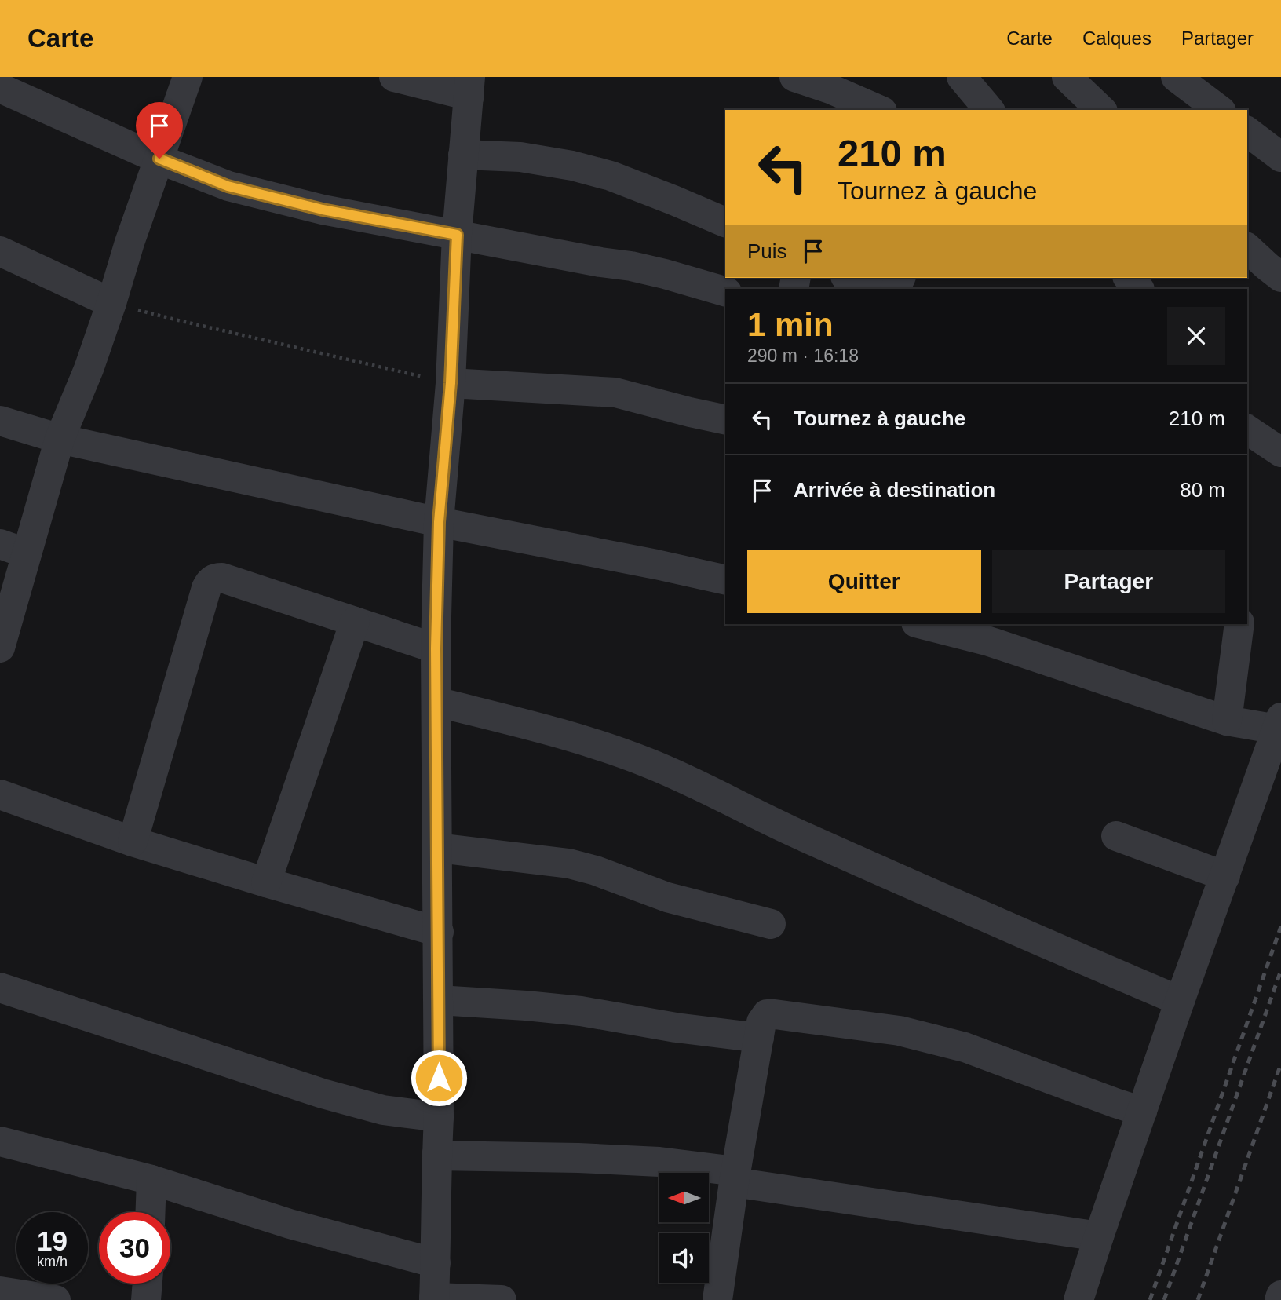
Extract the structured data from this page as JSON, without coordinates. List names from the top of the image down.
{
  "north": "left",
  "page": {
    "header": "Carte",
    "nav": ["Carte", "Calques", "Partager"],
    "turn": ["210 m", "Tournez à gauche"],
    "then": "Puis",
    "heading": ["1 min", "290 m · 16:18"],
    "list": [
      {
        "name": "Tournez à gauche",
        "value": "210 m"
      },
      {
        "name": "Arrivée à destination",
        "value": "80 m"
      }
    ],
    "buttons": ["Quitter", "Partager"],
    "speed": "19 km/h",
    "limit": "30"
  }
}
